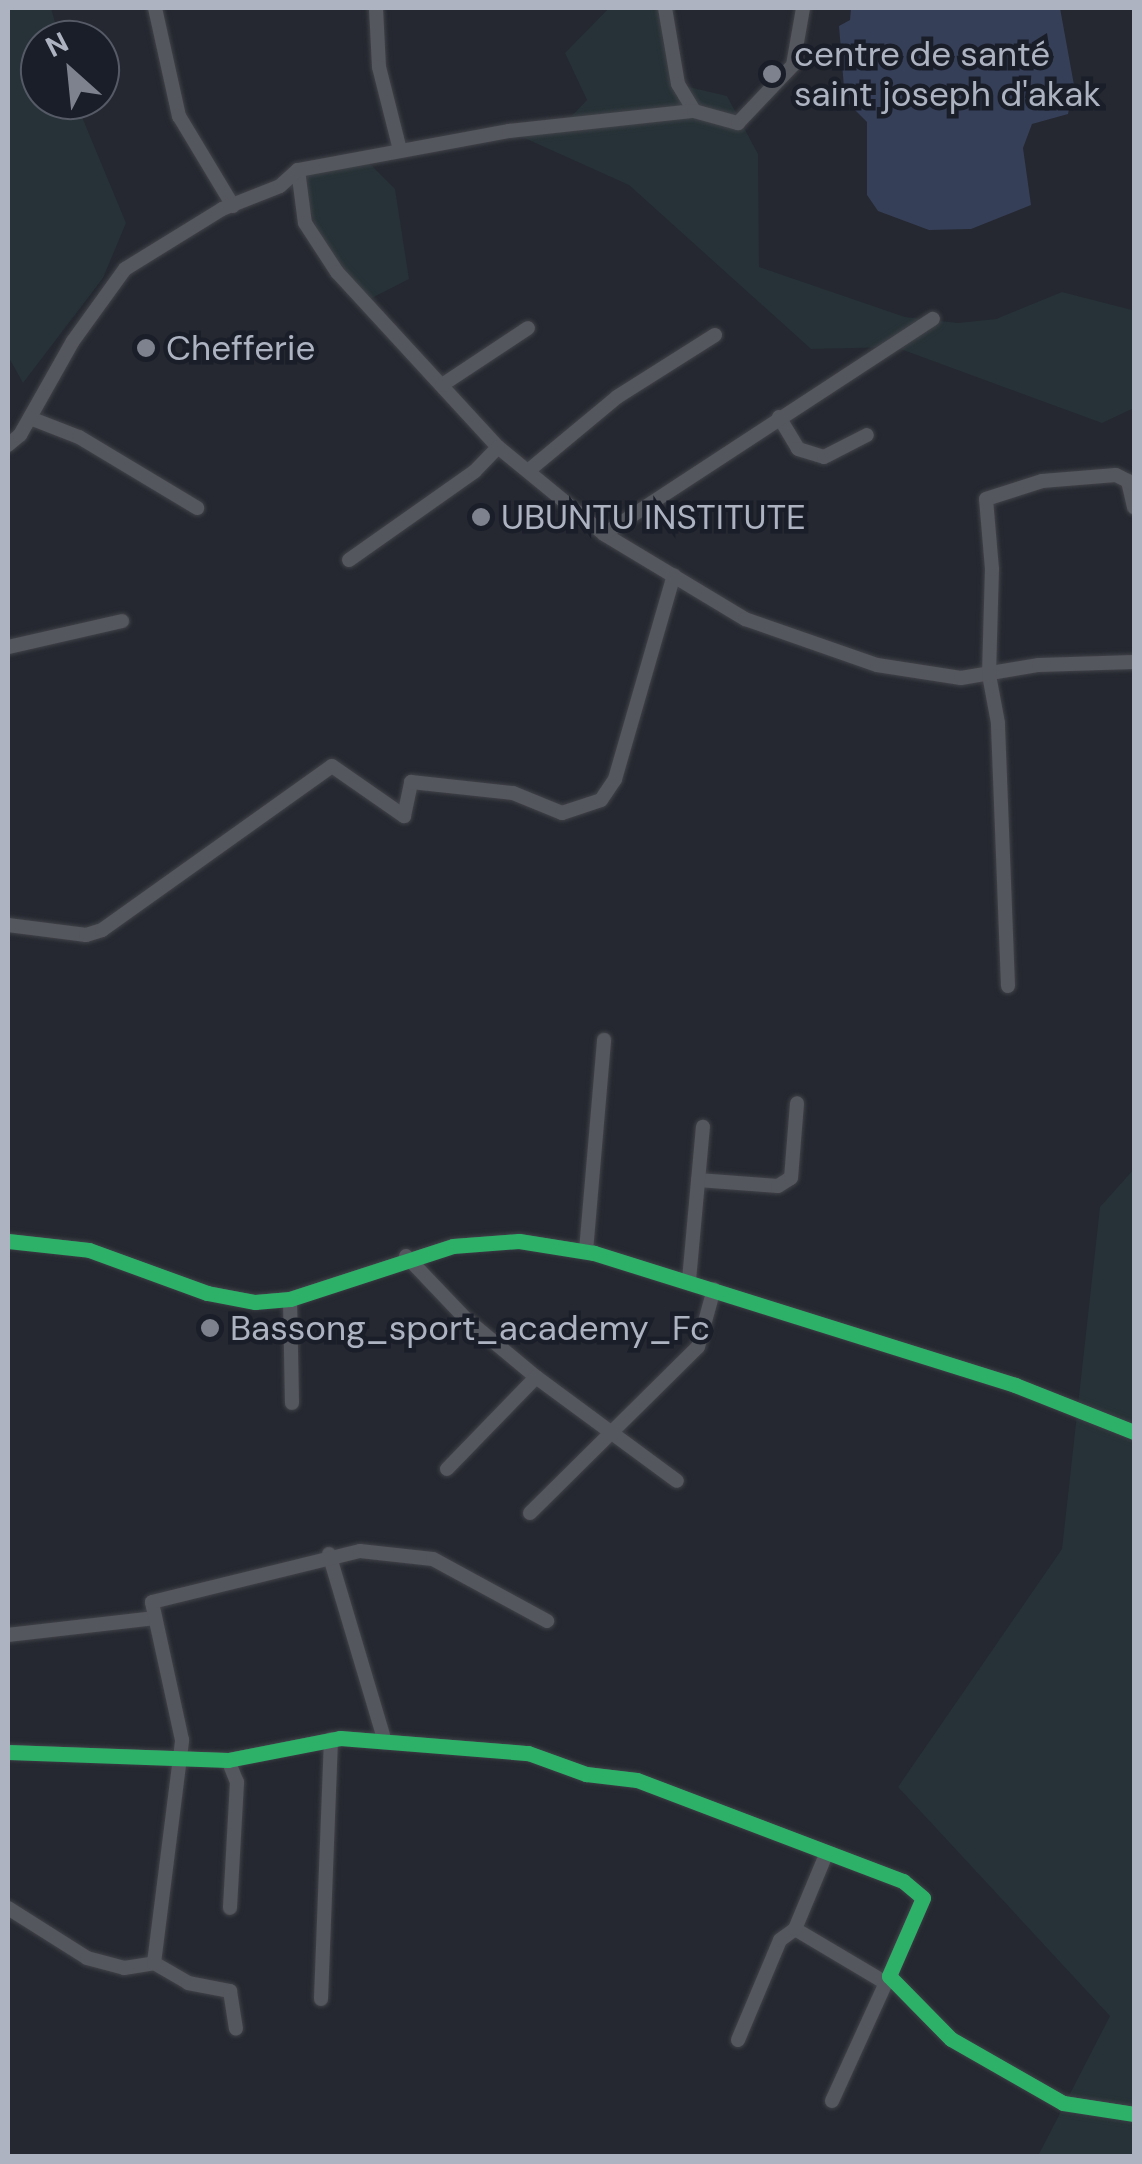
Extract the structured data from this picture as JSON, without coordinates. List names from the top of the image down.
{
  "places": [
    "centre de santé saint joseph d'akak",
    "Chefferie",
    "UBUNTU INSTITUTE",
    "Bassong_sport_academy_Fc"
  ],
  "north": "top left"
}
